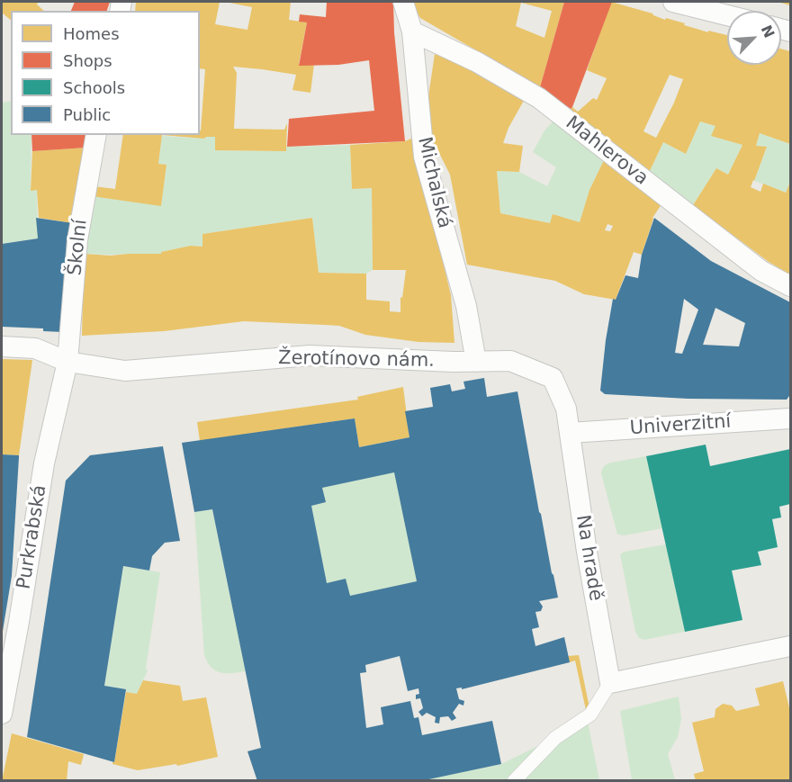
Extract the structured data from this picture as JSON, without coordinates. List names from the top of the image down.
{
  "streets": {
    "street": [
      "Mahlerova",
      "Michalská",
      "Školní",
      "Žerotínovo nám.",
      "Univerzitní",
      "Purkrabská",
      "Na hradě"
    ]
  },
  "crossings": [
    ["Mahlerova", "Michalská"],
    ["Michalská", "Žerotínovo nám."],
    ["Školní", "Žerotínovo nám."],
    ["Školní", "Purkrabská"],
    ["Žerotínovo nám.", "Univerzitní"],
    ["Žerotínovo nám.", "Purkrabská"],
    ["Žerotínovo nám.", "Na hradě"],
    ["Univerzitní", "Na hradě"]
  ],
  "legend": [
    "Homes",
    "Shops",
    "Schools",
    "Public"
  ],
  "north": "top right"
}
